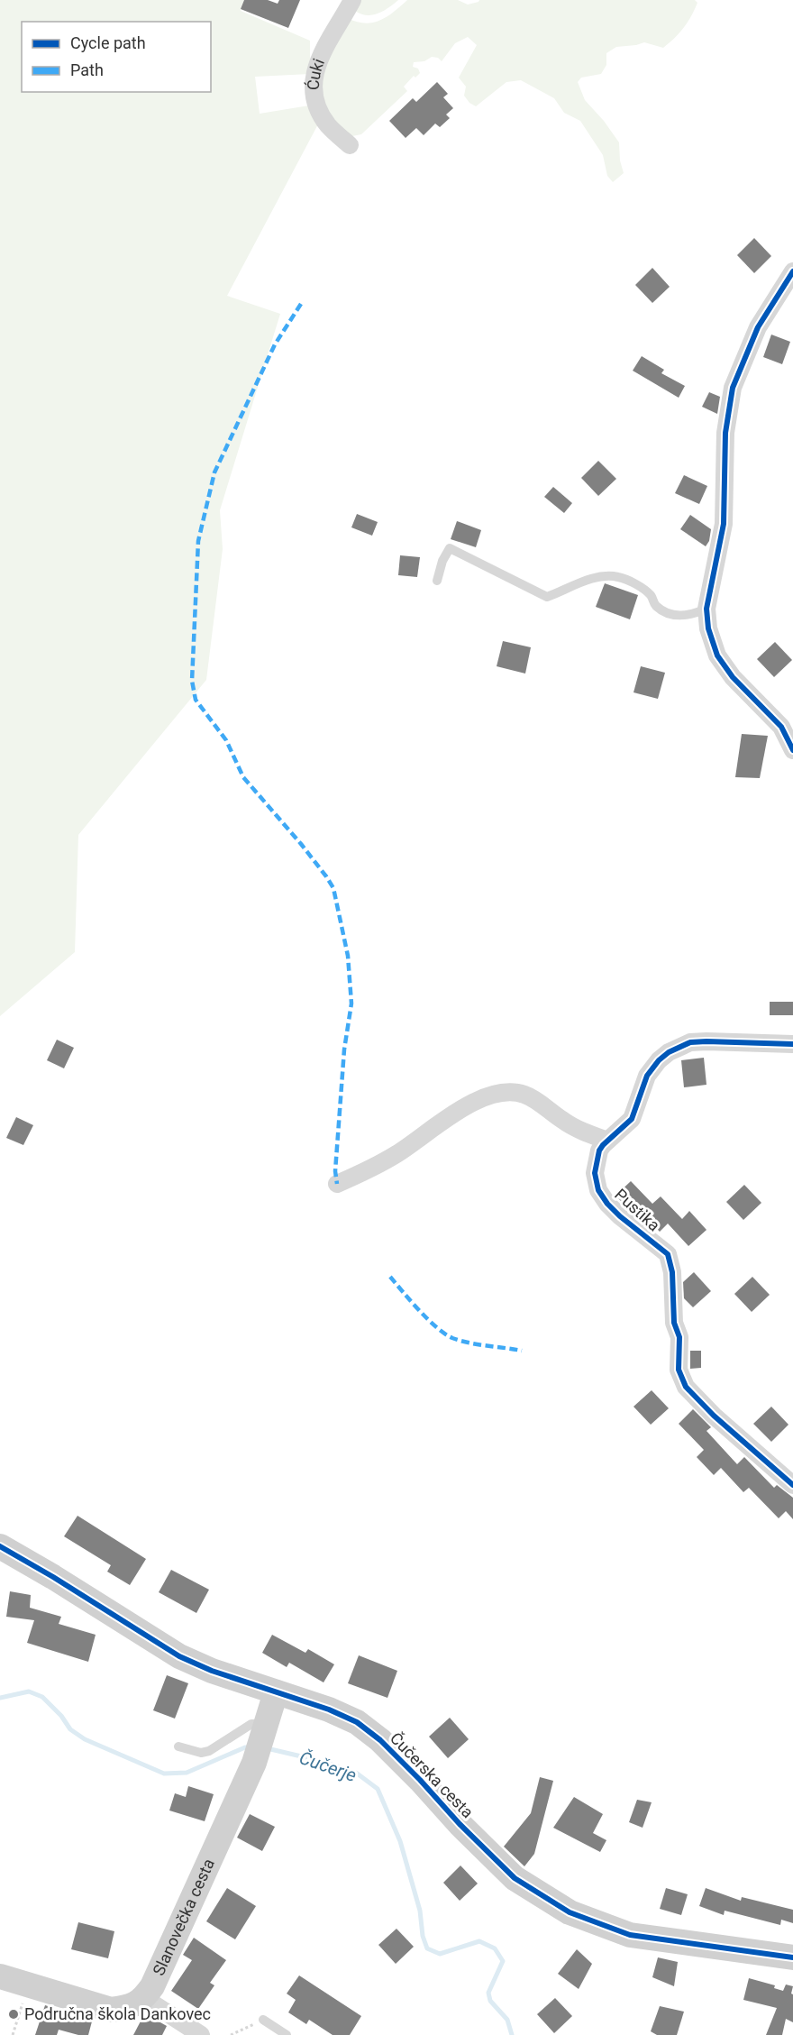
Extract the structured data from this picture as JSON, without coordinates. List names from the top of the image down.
{
  "streets": {
    "street": [
      "Ćuki",
      "Pustika",
      "Čučerska cesta",
      "Slanovečka cesta"
    ]
  },
  "crossings": [
    ["Čučerska cesta", "Slanovečka cesta"]
  ],
  "water": ["Čučerje"],
  "places": ["Područna škola Dankovec"],
  "legend": ["Cycle path", "Path"]
}
